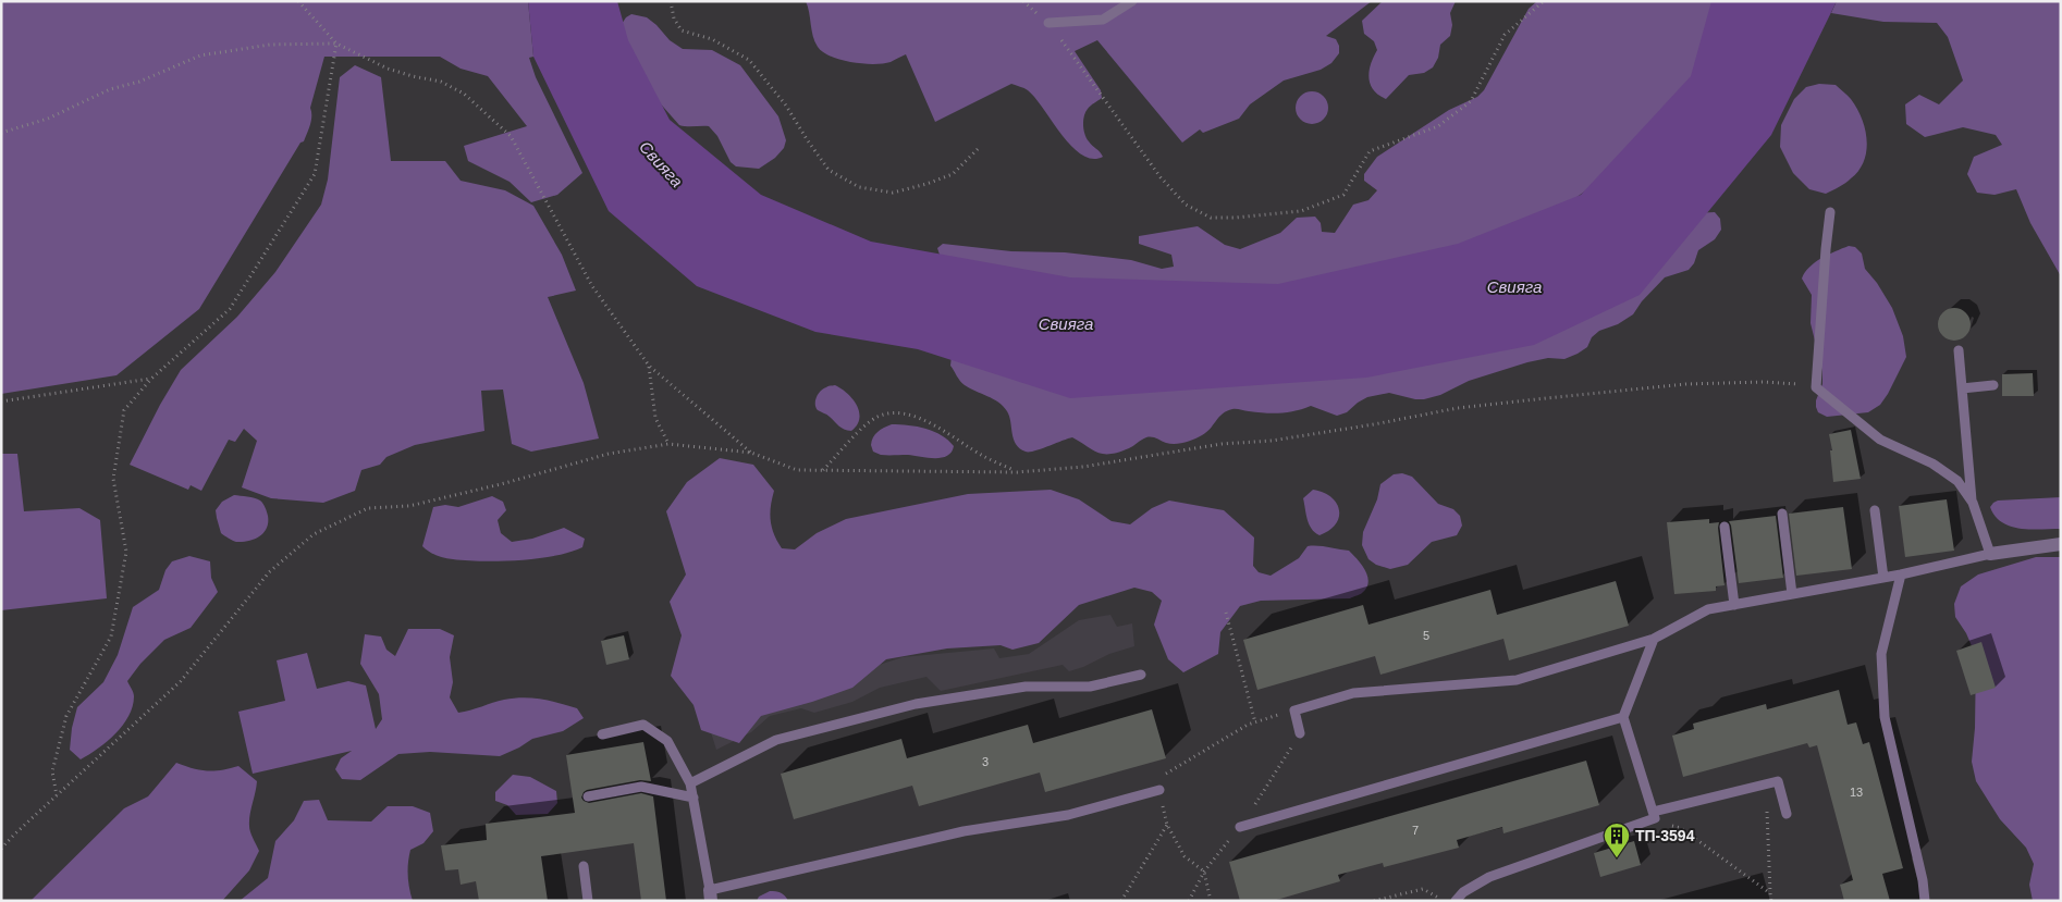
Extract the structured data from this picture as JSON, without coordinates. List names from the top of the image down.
{
  "water": ["Свияга"],
  "places": {
    "building": ["ТП-3594"]
  },
  "house_numbers": [
    "5",
    "3",
    "13",
    "7"
  ]
}
